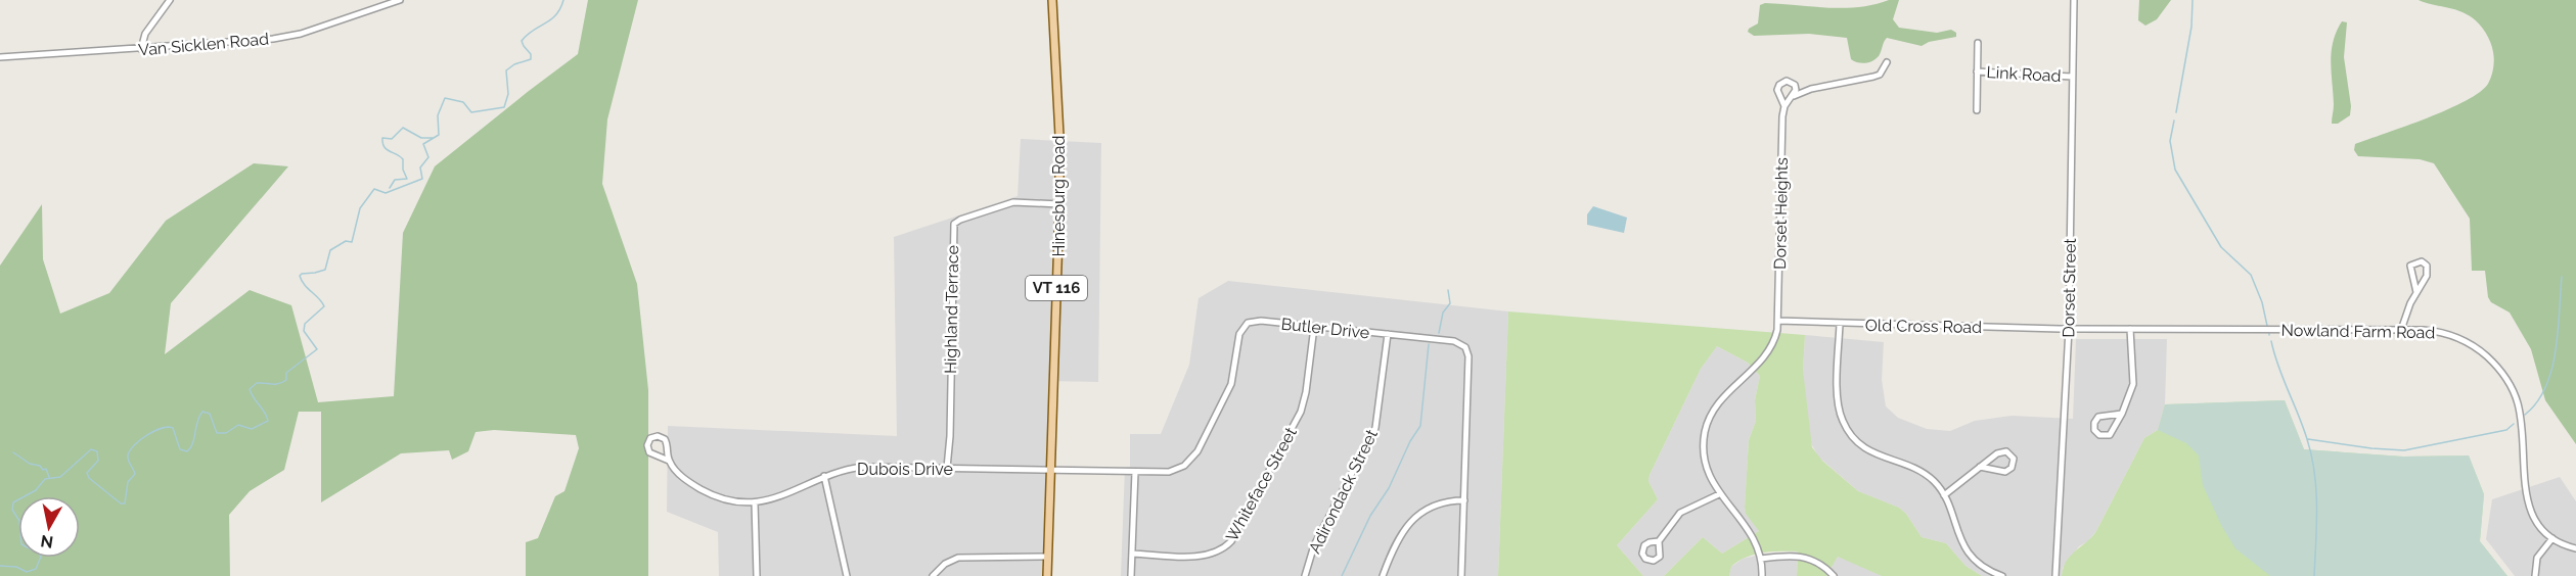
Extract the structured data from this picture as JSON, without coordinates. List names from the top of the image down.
{
  "streets": {
    "main road": ["Hinesburg Road", "VT 116"],
    "street": [
      "Van Sicklen Road",
      "Link Road",
      "Dorset Heights",
      "Dorset Street",
      "Highland Terrace",
      "Old Cross Road",
      "Butler Drive",
      "Nowland Farm Road",
      "Dubois Drive",
      "Whiteface Street",
      "Adirondack Street"
    ]
  },
  "crossings": [
    ["Link Road", "Dorset Street"],
    ["Hinesburg Road", "Highland Terrace"],
    ["Hinesburg Road", "Butler Drive"],
    ["Hinesburg Road", "Dubois Drive"],
    ["Dorset Heights", "Old Cross Road"],
    ["Dorset Street", "Old Cross Road"],
    ["Dorset Street", "Nowland Farm Road"],
    ["Highland Terrace", "Dubois Drive"],
    ["Old Cross Road", "Nowland Farm Road"],
    ["Butler Drive", "Dubois Drive"],
    ["Butler Drive", "Whiteface Street"],
    ["Butler Drive", "Adirondack Street"]
  ],
  "north": "bottom"
}
